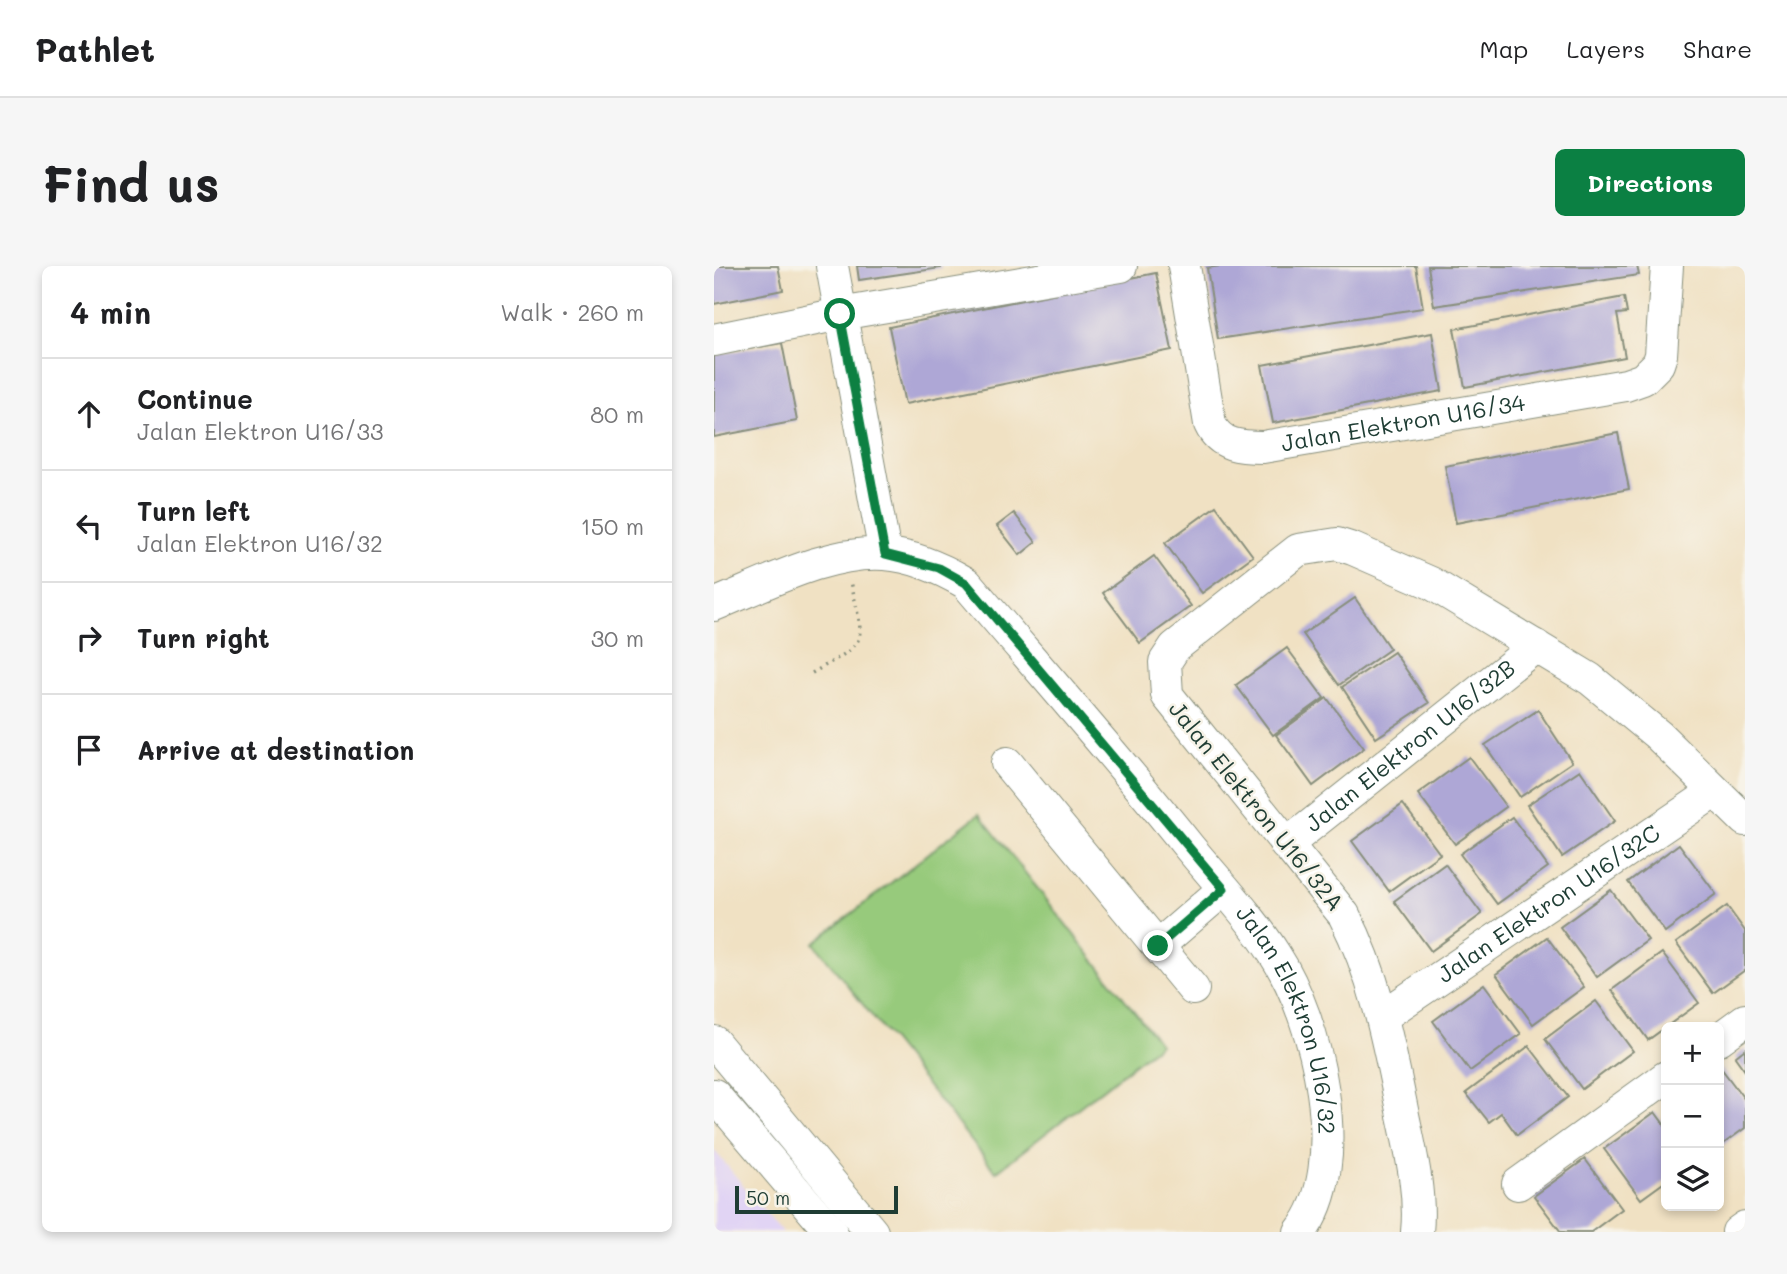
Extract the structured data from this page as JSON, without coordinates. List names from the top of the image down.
{
  "streets": {
    "street": [
      "Jalan Elektron U16/34",
      "Jalan Elektron U16/32B",
      "Jalan Elektron U16/32A",
      "Jalan Elektron U16/32C",
      "Jalan Elektron U16/32"
    ]
  },
  "crossings": [
    ["Jalan Elektron U16/32B", "Jalan Elektron U16/32A"],
    ["Jalan Elektron U16/32A", "Jalan Elektron U16/32C"]
  ],
  "scale_bar": "50 m",
  "page": {
    "header": "Pathlet",
    "nav": ["Map", "Layers", "Share"],
    "buttons": "Directions",
    "title": "Find us",
    "heading": ["4 min", "Walk · 260 m"],
    "list": [
      ["Continue", "Jalan Elektron U16/33", "80 m"],
      ["Turn left", "Jalan Elektron U16/32", "150 m"],
      ["Turn right", "30 m"],
      "Arrive at destination"
    ],
    "map_buttons": ["+", "−"],
    "scale": "50 m"
  }
}
